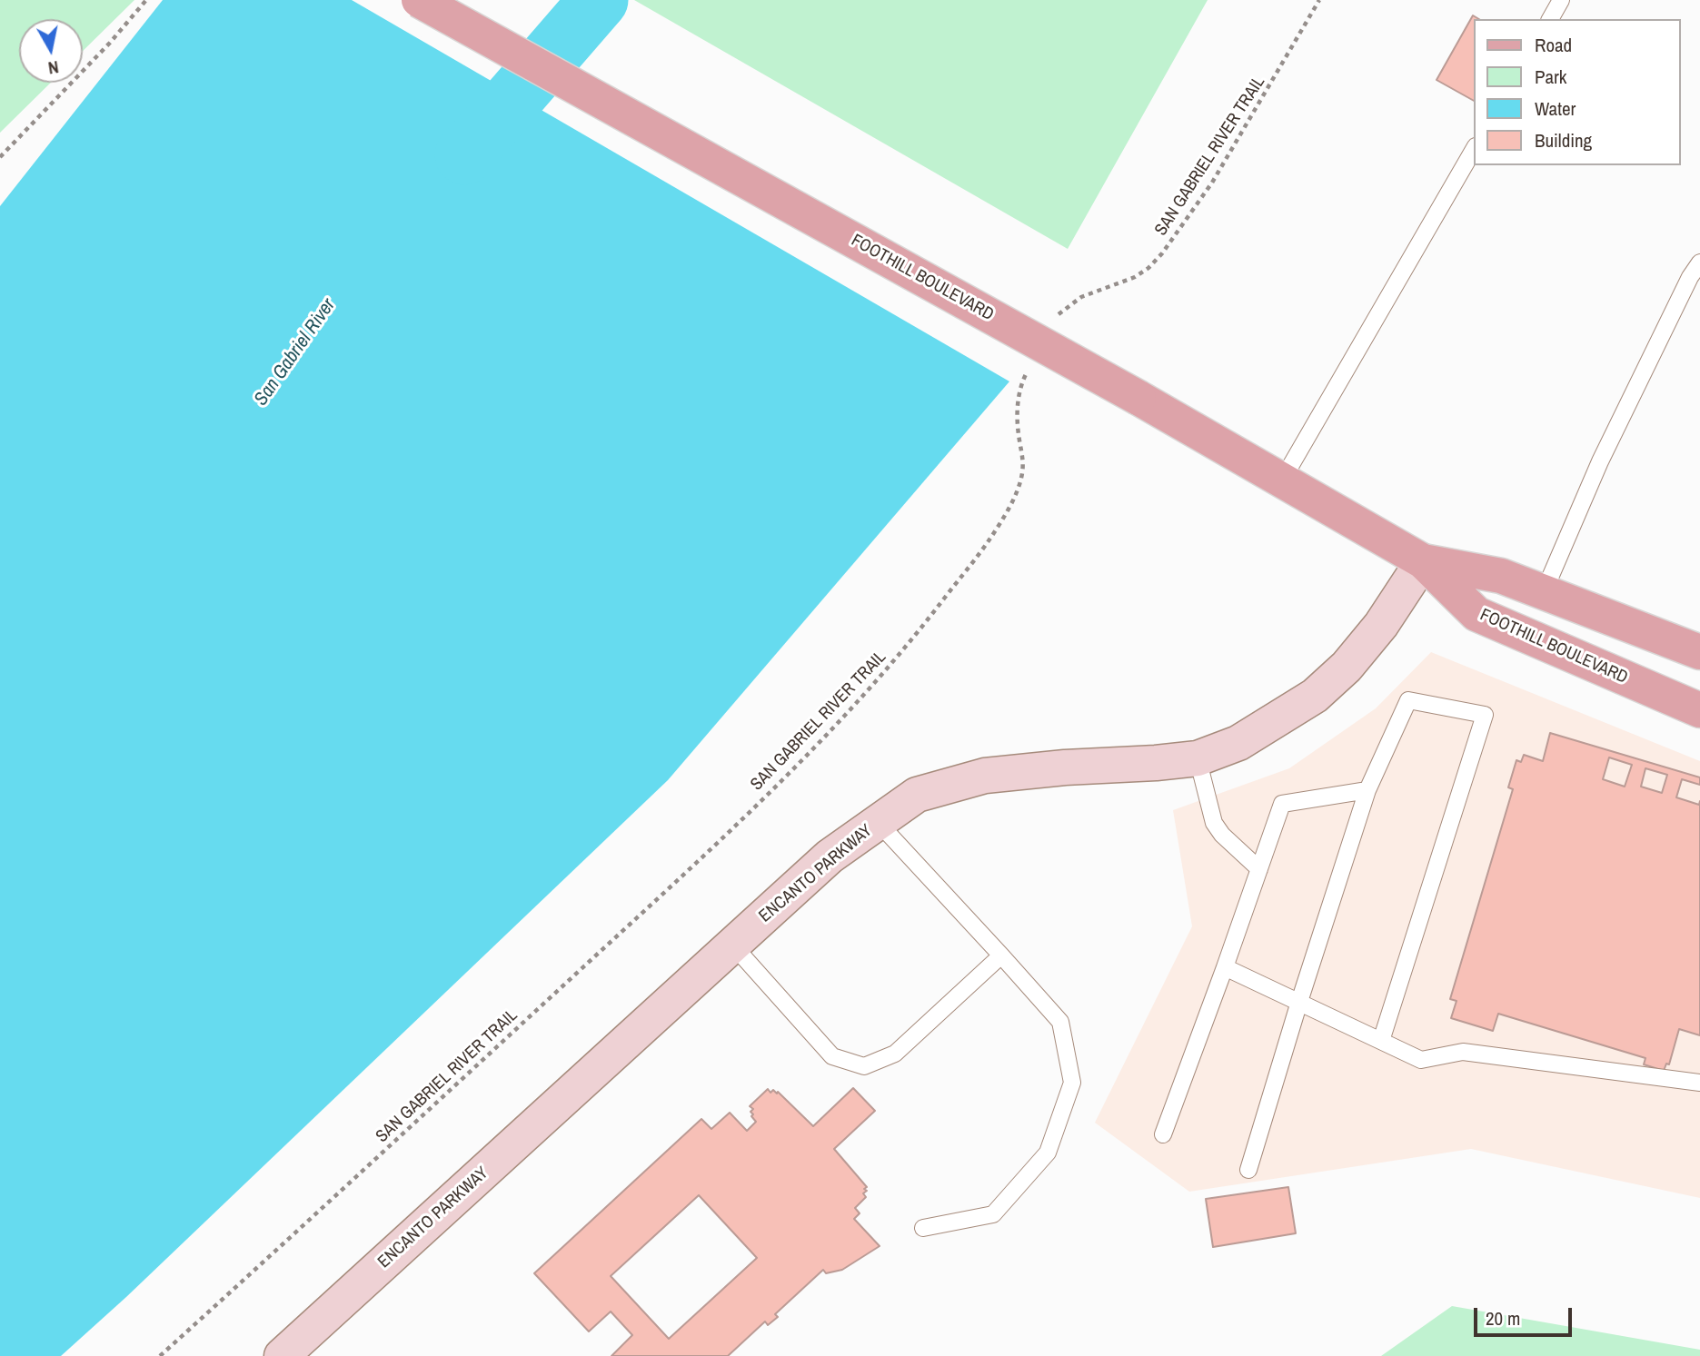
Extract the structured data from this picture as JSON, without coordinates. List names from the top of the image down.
{
  "streets": {
    "main road": ["FOOTHILL BOULEVARD"],
    "street": ["ENCANTO PARKWAY"],
    "path": ["SAN GABRIEL RIVER TRAIL"]
  },
  "crossings": [
    ["FOOTHILL BOULEVARD", "ENCANTO PARKWAY"]
  ],
  "water": ["San Gabriel River"],
  "legend": [
    "Road",
    "Park",
    "Water",
    "Building"
  ],
  "scale_bar": "20 m",
  "north": "bottom"
}
